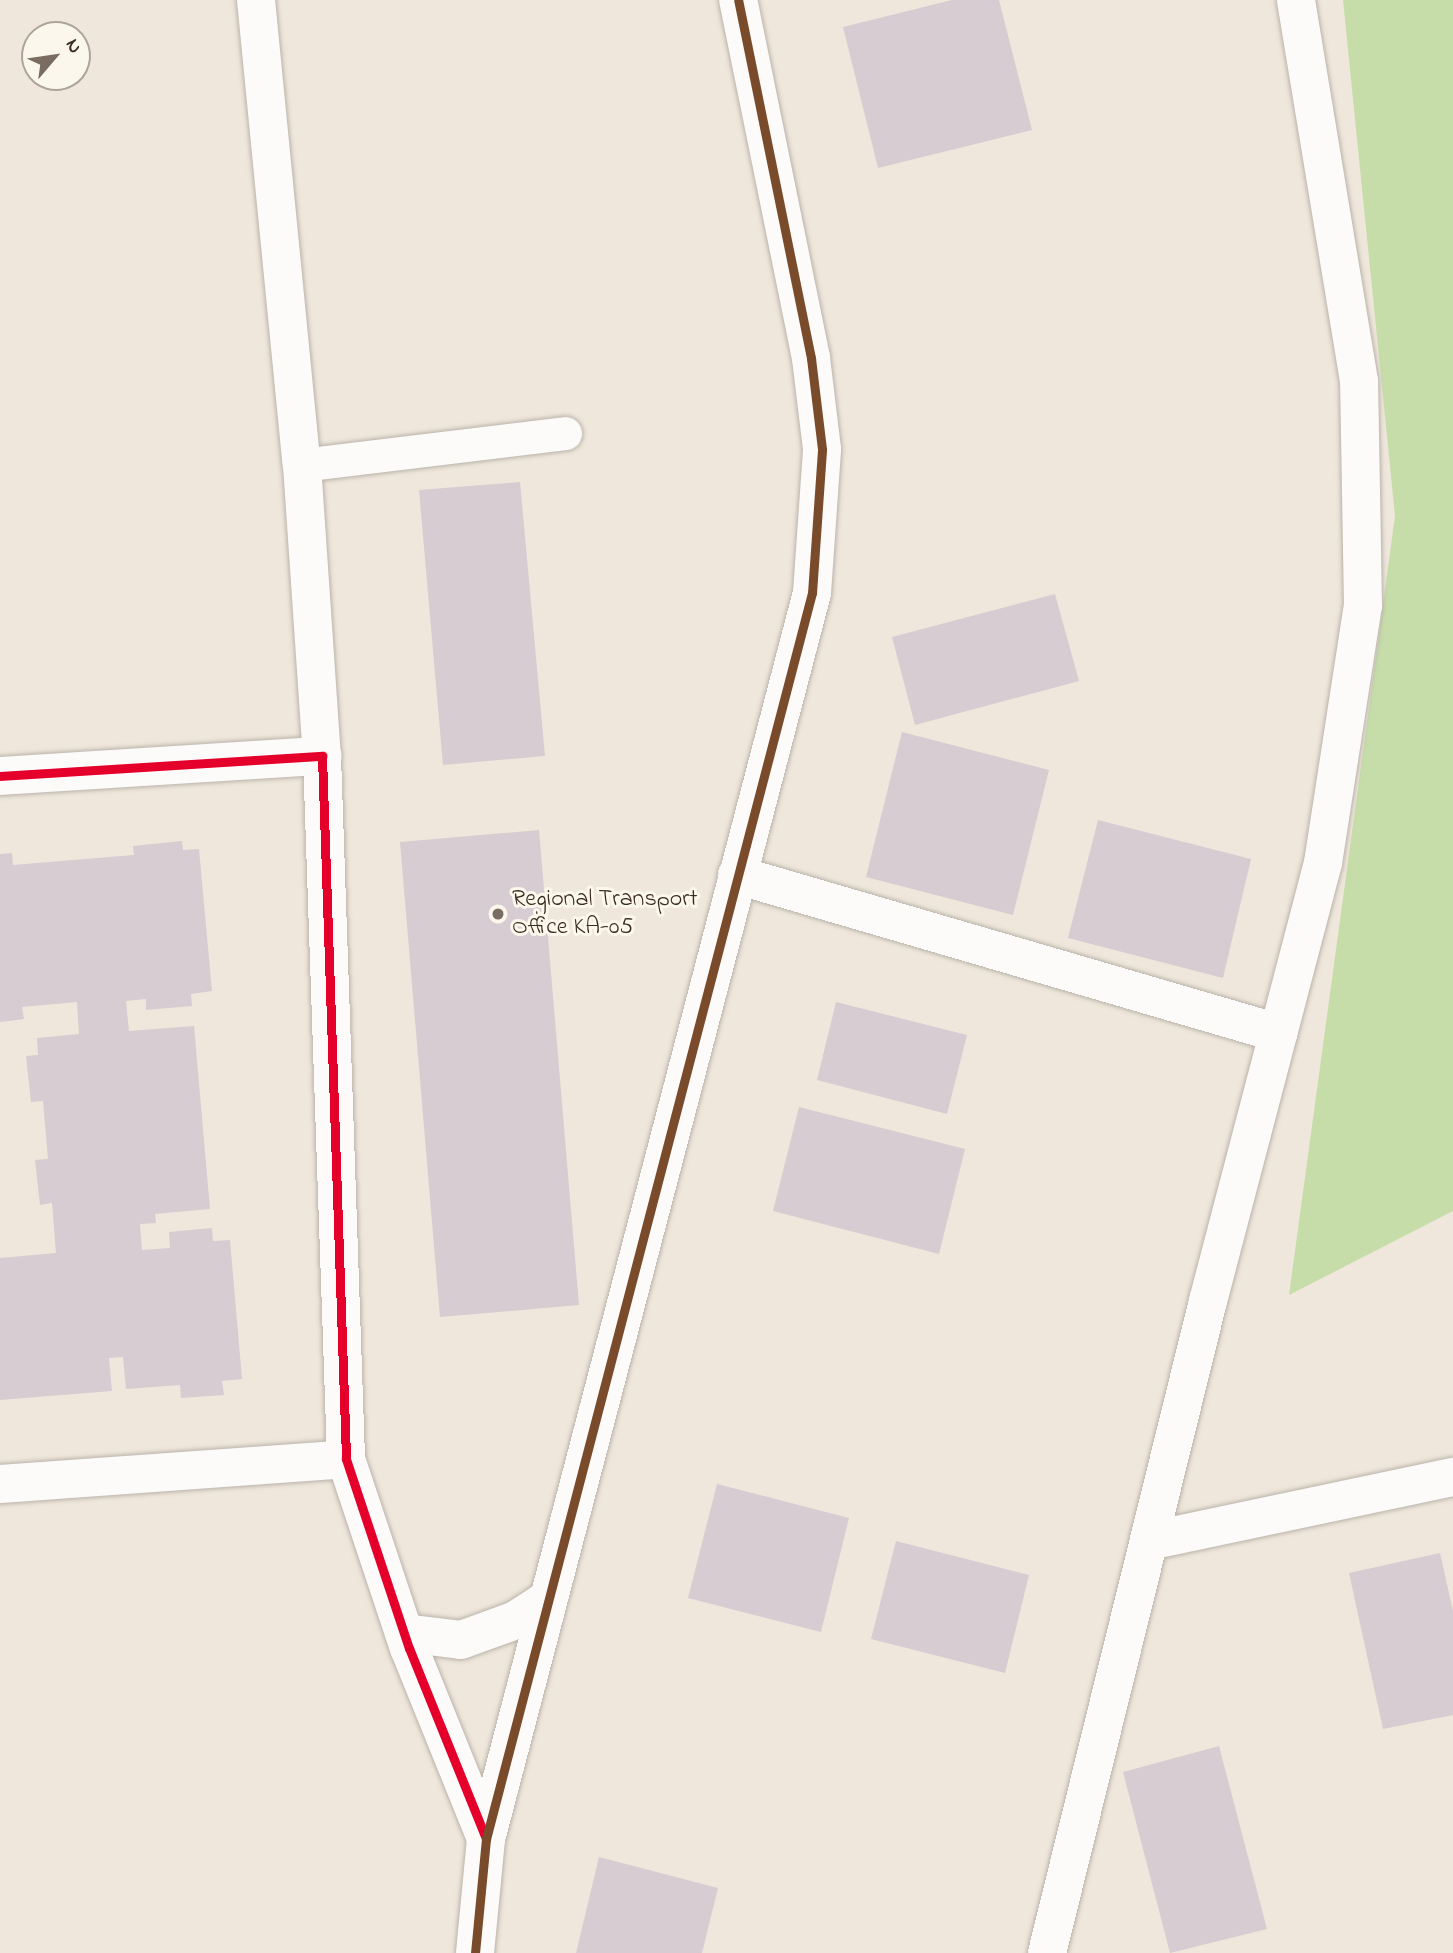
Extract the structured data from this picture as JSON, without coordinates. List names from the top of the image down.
{
  "places": ["Regional Transport Office KA-05"],
  "north": "top right"
}
